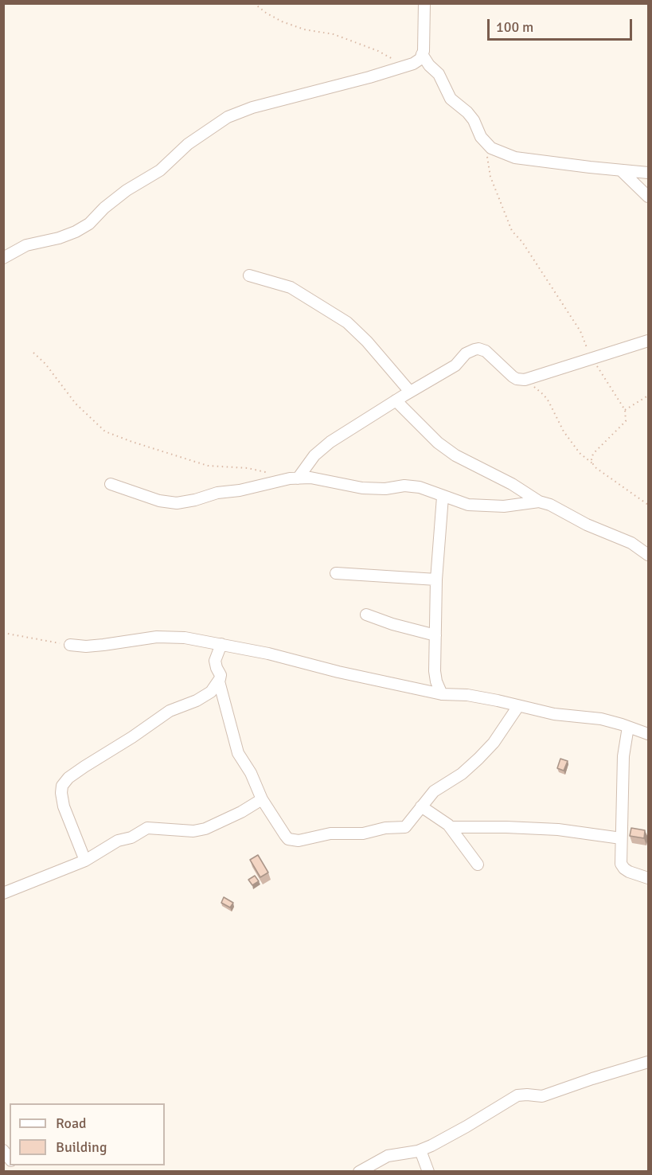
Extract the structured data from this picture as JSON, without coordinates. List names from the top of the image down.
{
  "legend": ["Road", "Building"],
  "scale_bar": "100 m"
}
